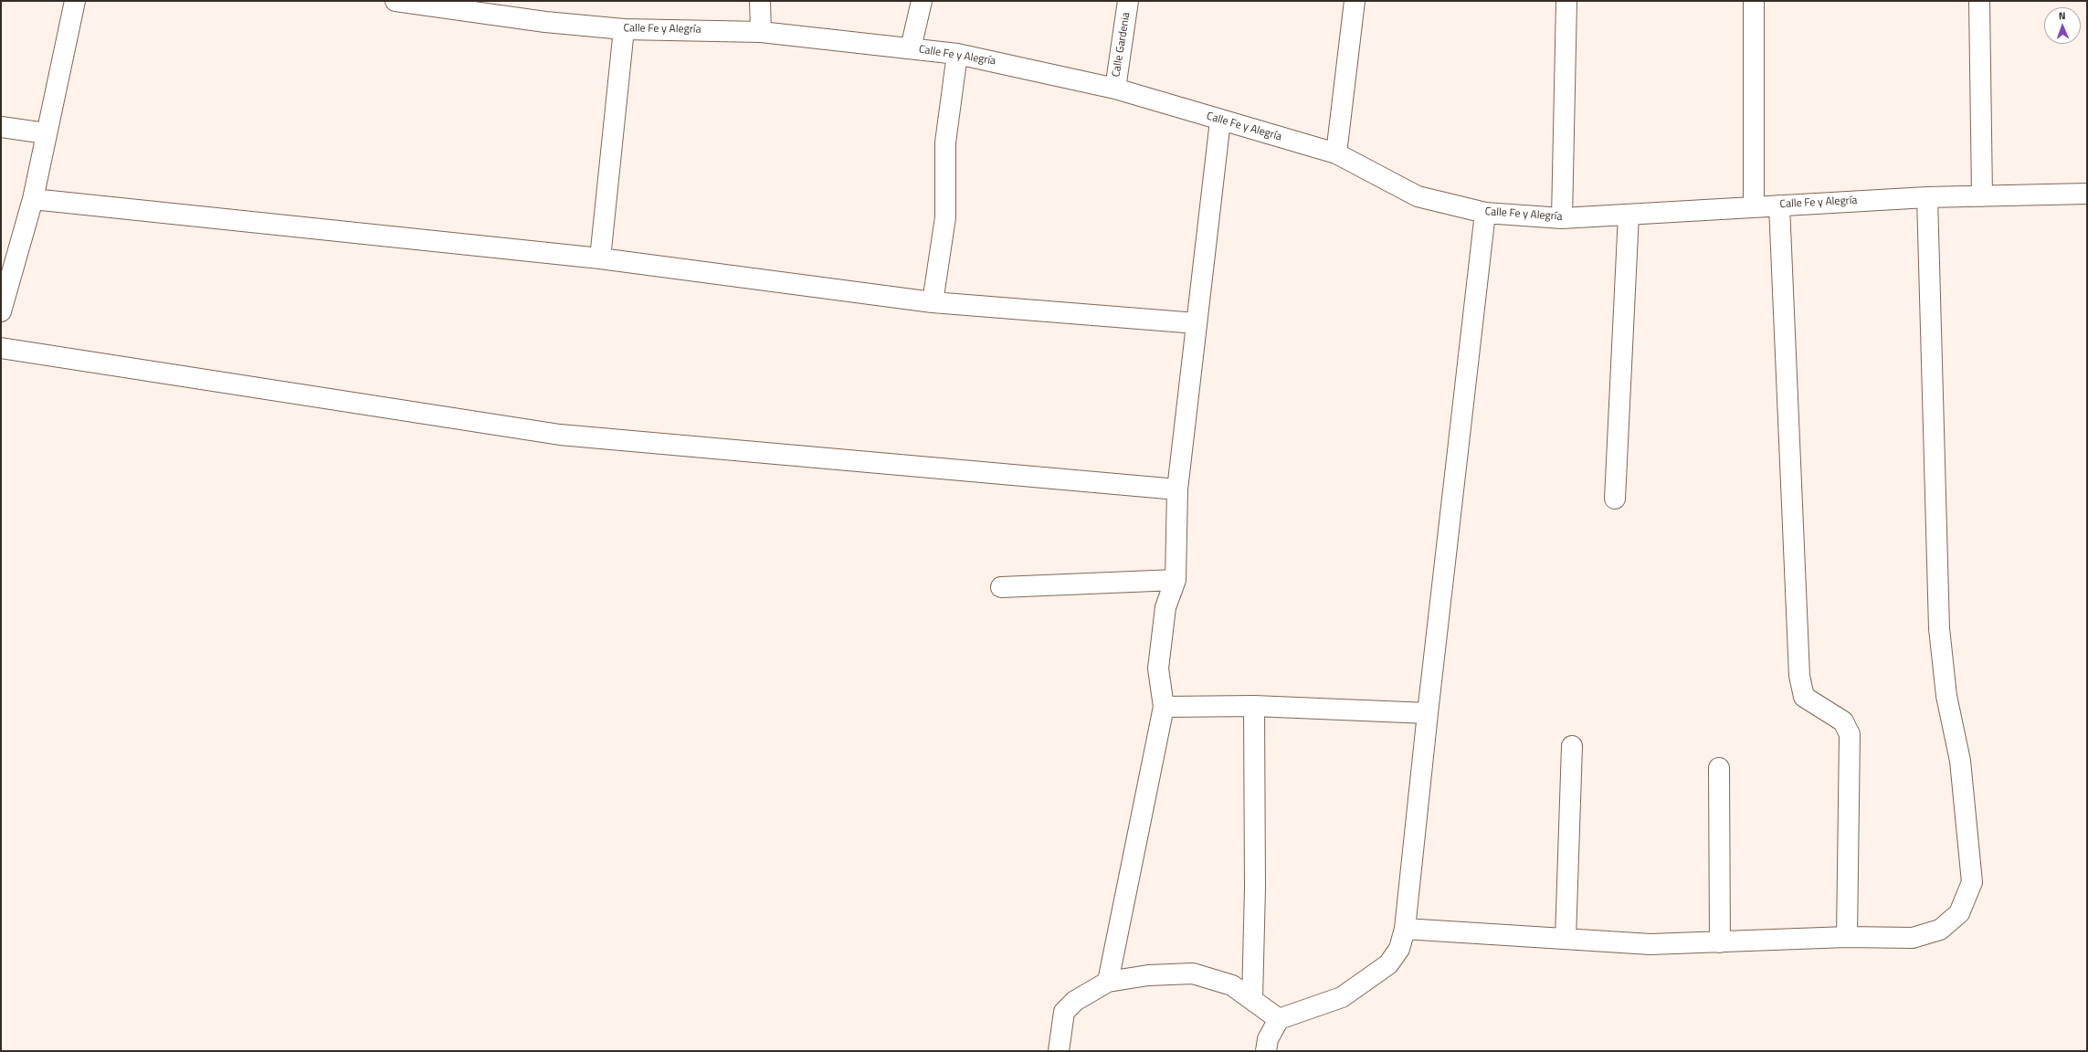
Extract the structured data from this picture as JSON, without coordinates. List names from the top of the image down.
{
  "streets": {
    "street": ["Calle Fe y Alegría", "Calle Gardenia"]
  },
  "crossings": [
    ["Calle Fe y Alegría", "Calle Gardenia"]
  ],
  "north": "top"
}
